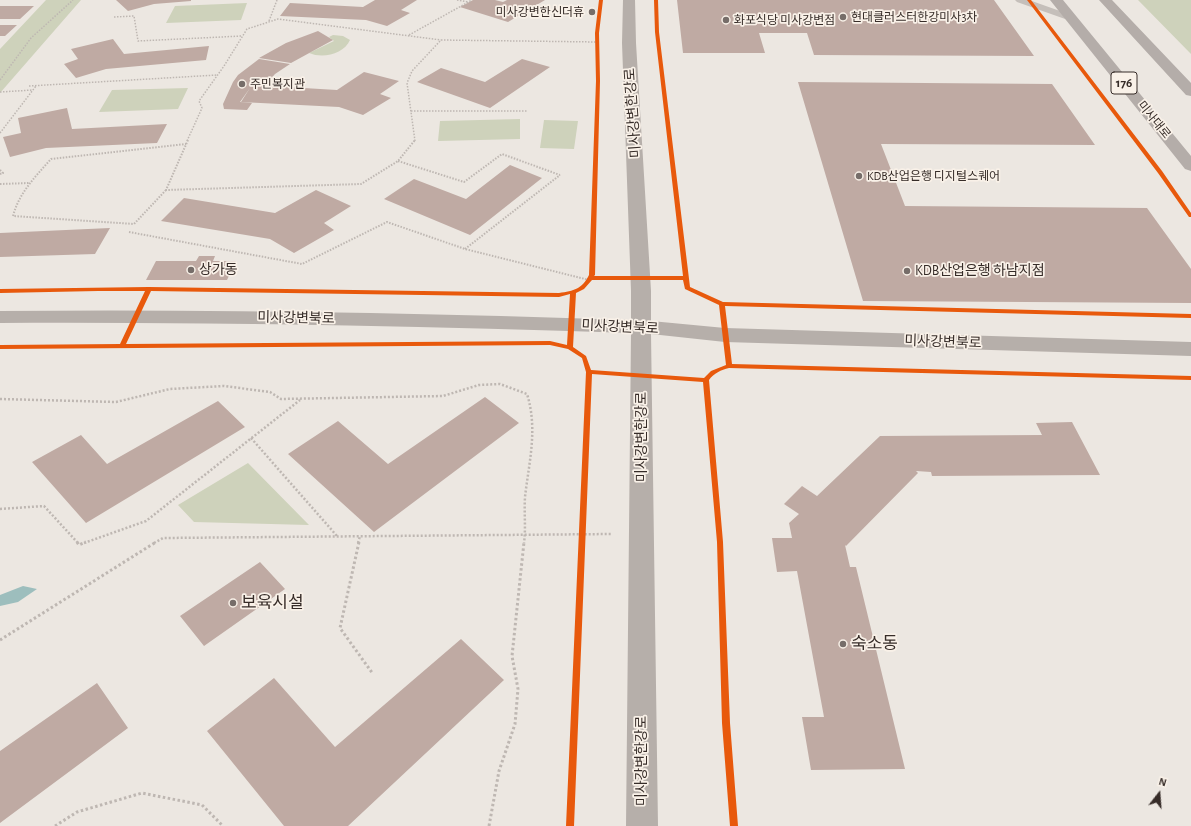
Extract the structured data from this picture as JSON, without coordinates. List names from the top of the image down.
{
  "streets": {
    "main road": ["176", "미사대로"],
    "street": ["미사강변한강로", "미사강변북로"]
  },
  "crossings": [
    ["미사강변한강로", "미사강변북로"]
  ],
  "places": [
    "미사강변한신더휴",
    "현대클러스터한강미사3차",
    "화포식당 미사강변점",
    "주민복지관",
    "KDB산업은행 디지털스퀘어",
    "상가동",
    "KDB산업은행 하남지점",
    "보육시설",
    "숙소동"
  ],
  "north": "top"
}
